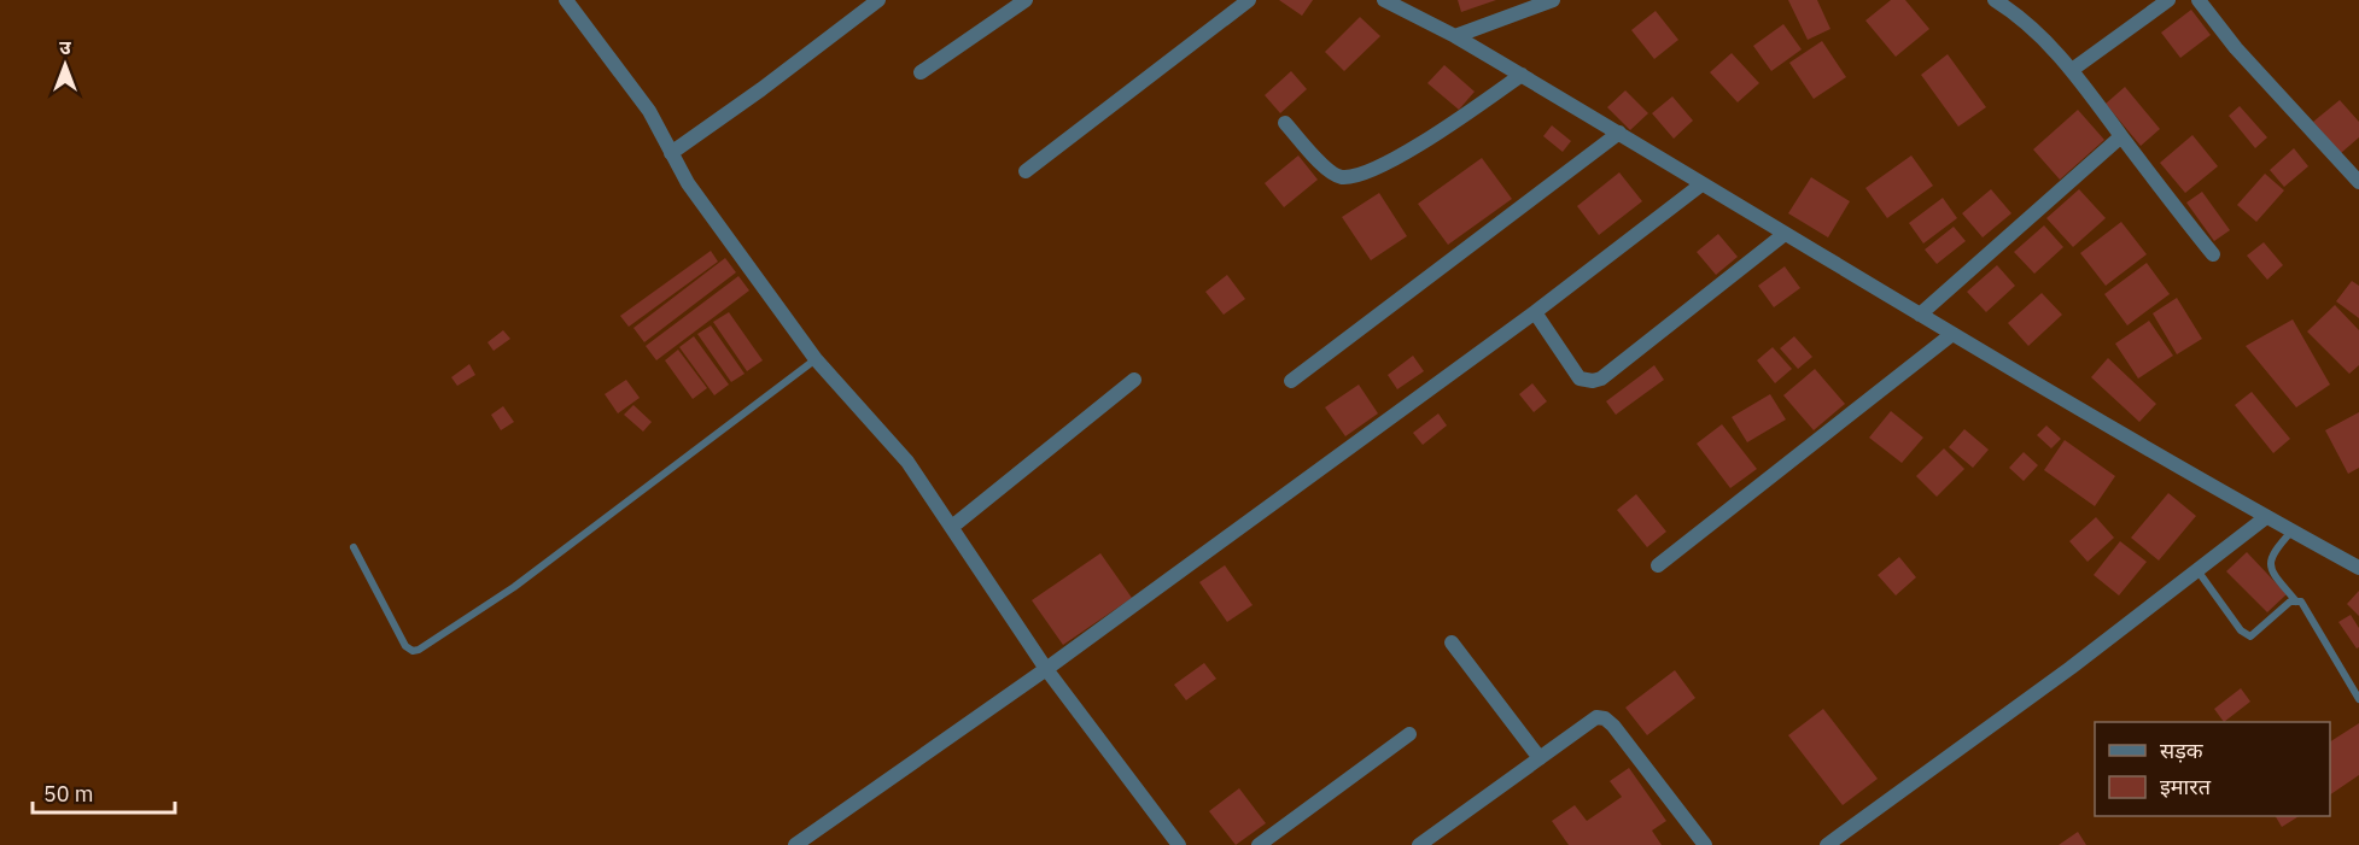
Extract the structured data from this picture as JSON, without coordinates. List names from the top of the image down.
{
  "legend": ["सड़क", "इमारत"],
  "scale_bar": "50 m",
  "north": "top"
}
